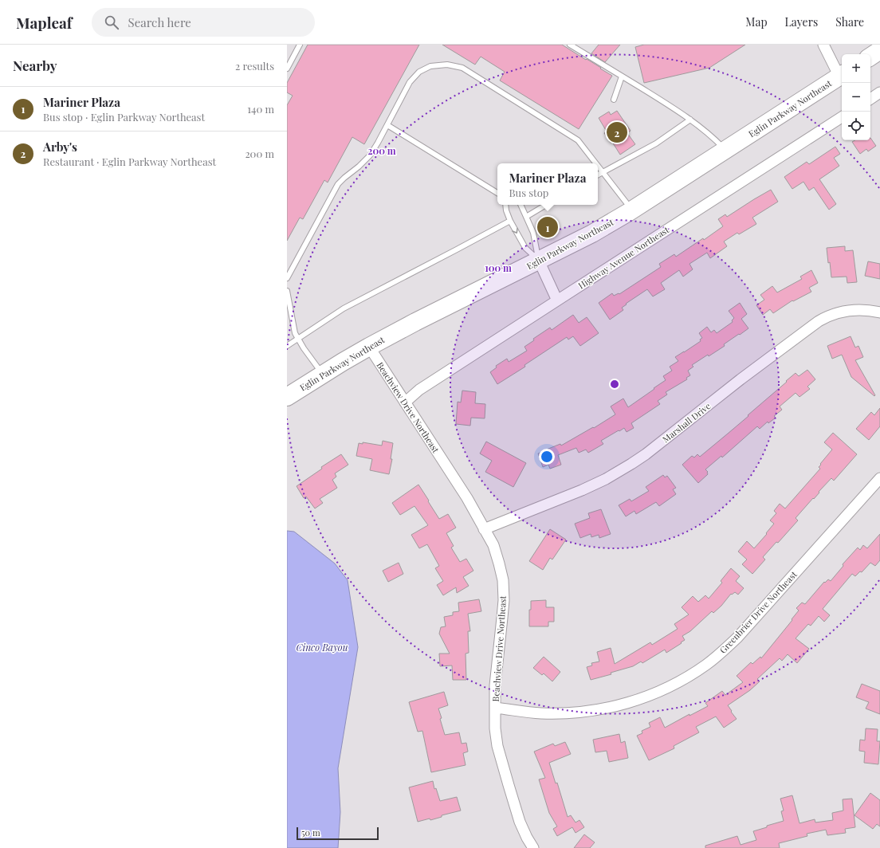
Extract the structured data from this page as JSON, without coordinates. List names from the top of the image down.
{
  "streets": {
    "highway": ["Eglin Parkway Northeast"],
    "street": [
      "Highway Avenue Northeast",
      "Beachview Drive Northeast",
      "Marshall Drive",
      "Greenbrier Drive Northeast"
    ]
  },
  "crossings": [
    ["Eglin Parkway Northeast", "Beachview Drive Northeast"],
    ["Highway Avenue Northeast", "Beachview Drive Northeast"],
    ["Beachview Drive Northeast", "Marshall Drive"],
    ["Beachview Drive Northeast", "Greenbrier Drive Northeast"]
  ],
  "water": ["Cinco Bayou"],
  "scale_bar": "50 m",
  "page": {
    "header": "Mapleaf",
    "search": "Search here",
    "nav": ["Map", "Layers", "Share"],
    "heading": ["Nearby", "2 results"],
    "map_buttons": ["+", "−"],
    "list": [
      {
        "mark": "1",
        "name": "Mariner Plaza",
        "note": "Bus stop · Eglin Parkway Northeast",
        "value": "140 m"
      },
      {
        "mark": "2",
        "name": "Arby's",
        "note": "Restaurant · Eglin Parkway Northeast",
        "value": "200 m"
      }
    ],
    "pins": ["2", "1"],
    "popup": ["Mariner Plaza", "Bus stop"],
    "scale": "50 m"
  },
  "rings": ["200 m", "100 m"]
}
